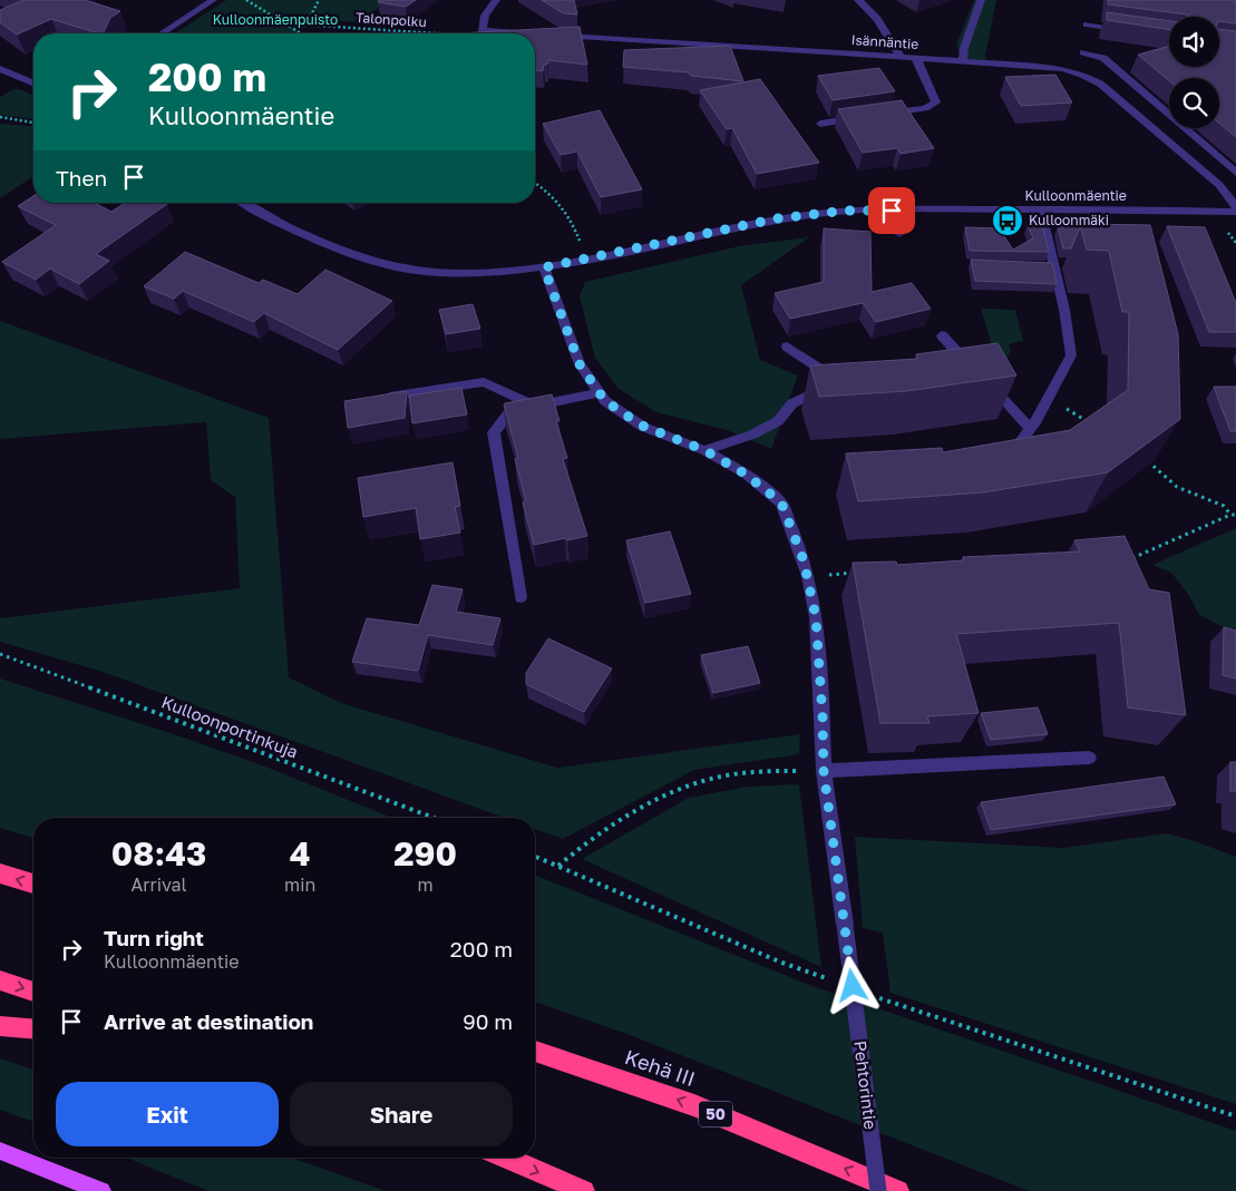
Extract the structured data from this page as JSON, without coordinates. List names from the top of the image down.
{
  "streets": {
    "highway": ["Kehä III", "50"],
    "street": ["Isännäntie", "Kulloonmäentie", "Pehtorintie"],
    "path": ["Talonpolku", "Kulloonportinkuja"]
  },
  "crossings": [
    ["Kulloonmäentie", "Pehtorintie"]
  ],
  "one_way": ["Kehä III"],
  "parks": ["Kulloonmäenpuisto"],
  "places": {
    "bus stop": ["Kulloonmäki"]
  },
  "page": {
    "turn": ["200 m", "Kulloonmäentie"],
    "then": "Then",
    "eta": [
      "08:43",
      "Arrival",
      "4",
      "min",
      "290",
      "m"
    ],
    "list": [
      {
        "name": "Turn right",
        "note": "Kulloonmäentie",
        "value": "200 m"
      },
      {
        "name": "Arrive at destination",
        "value": "90 m"
      }
    ],
    "buttons": ["Exit", "Share"]
  }
}
